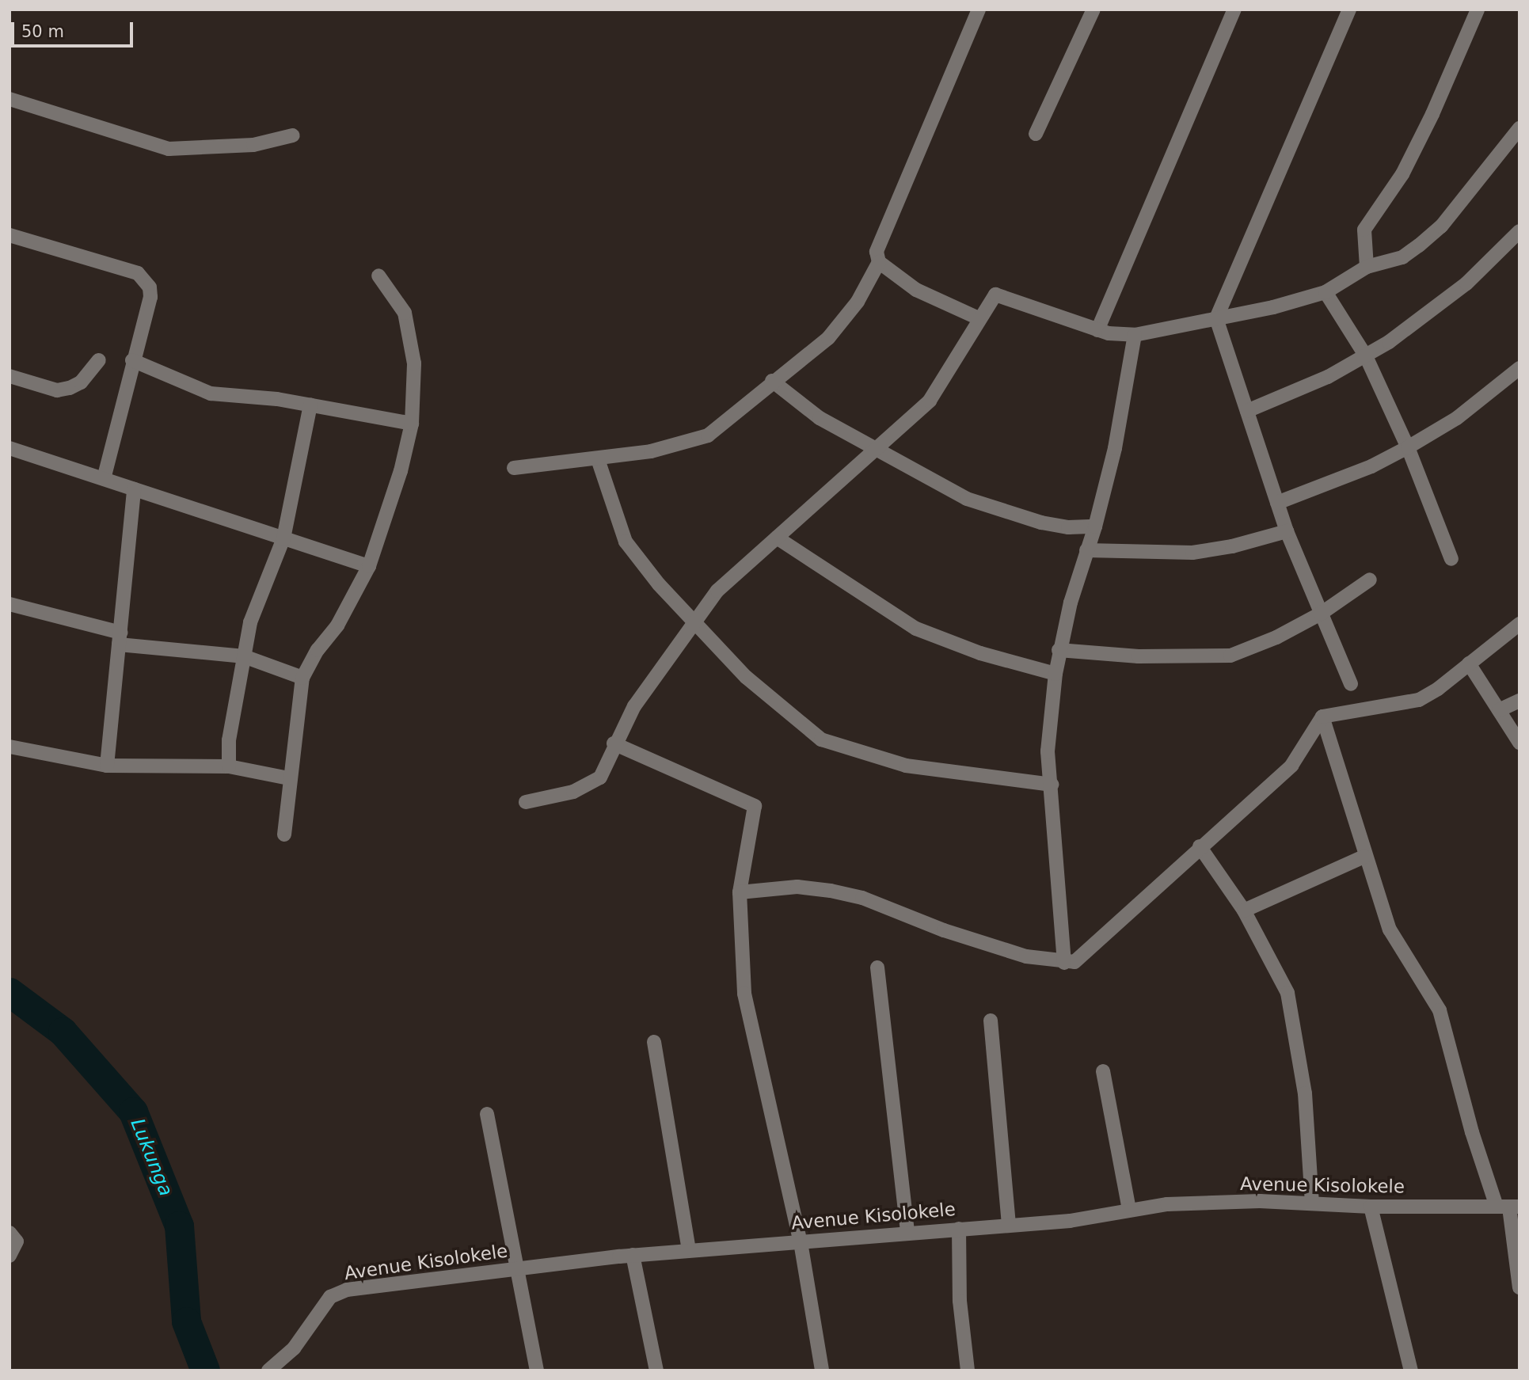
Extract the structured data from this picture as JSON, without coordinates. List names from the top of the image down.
{
  "streets": {
    "street": ["Avenue Kisolokele"]
  },
  "water": ["Lukunga"],
  "scale_bar": "50 m"
}
